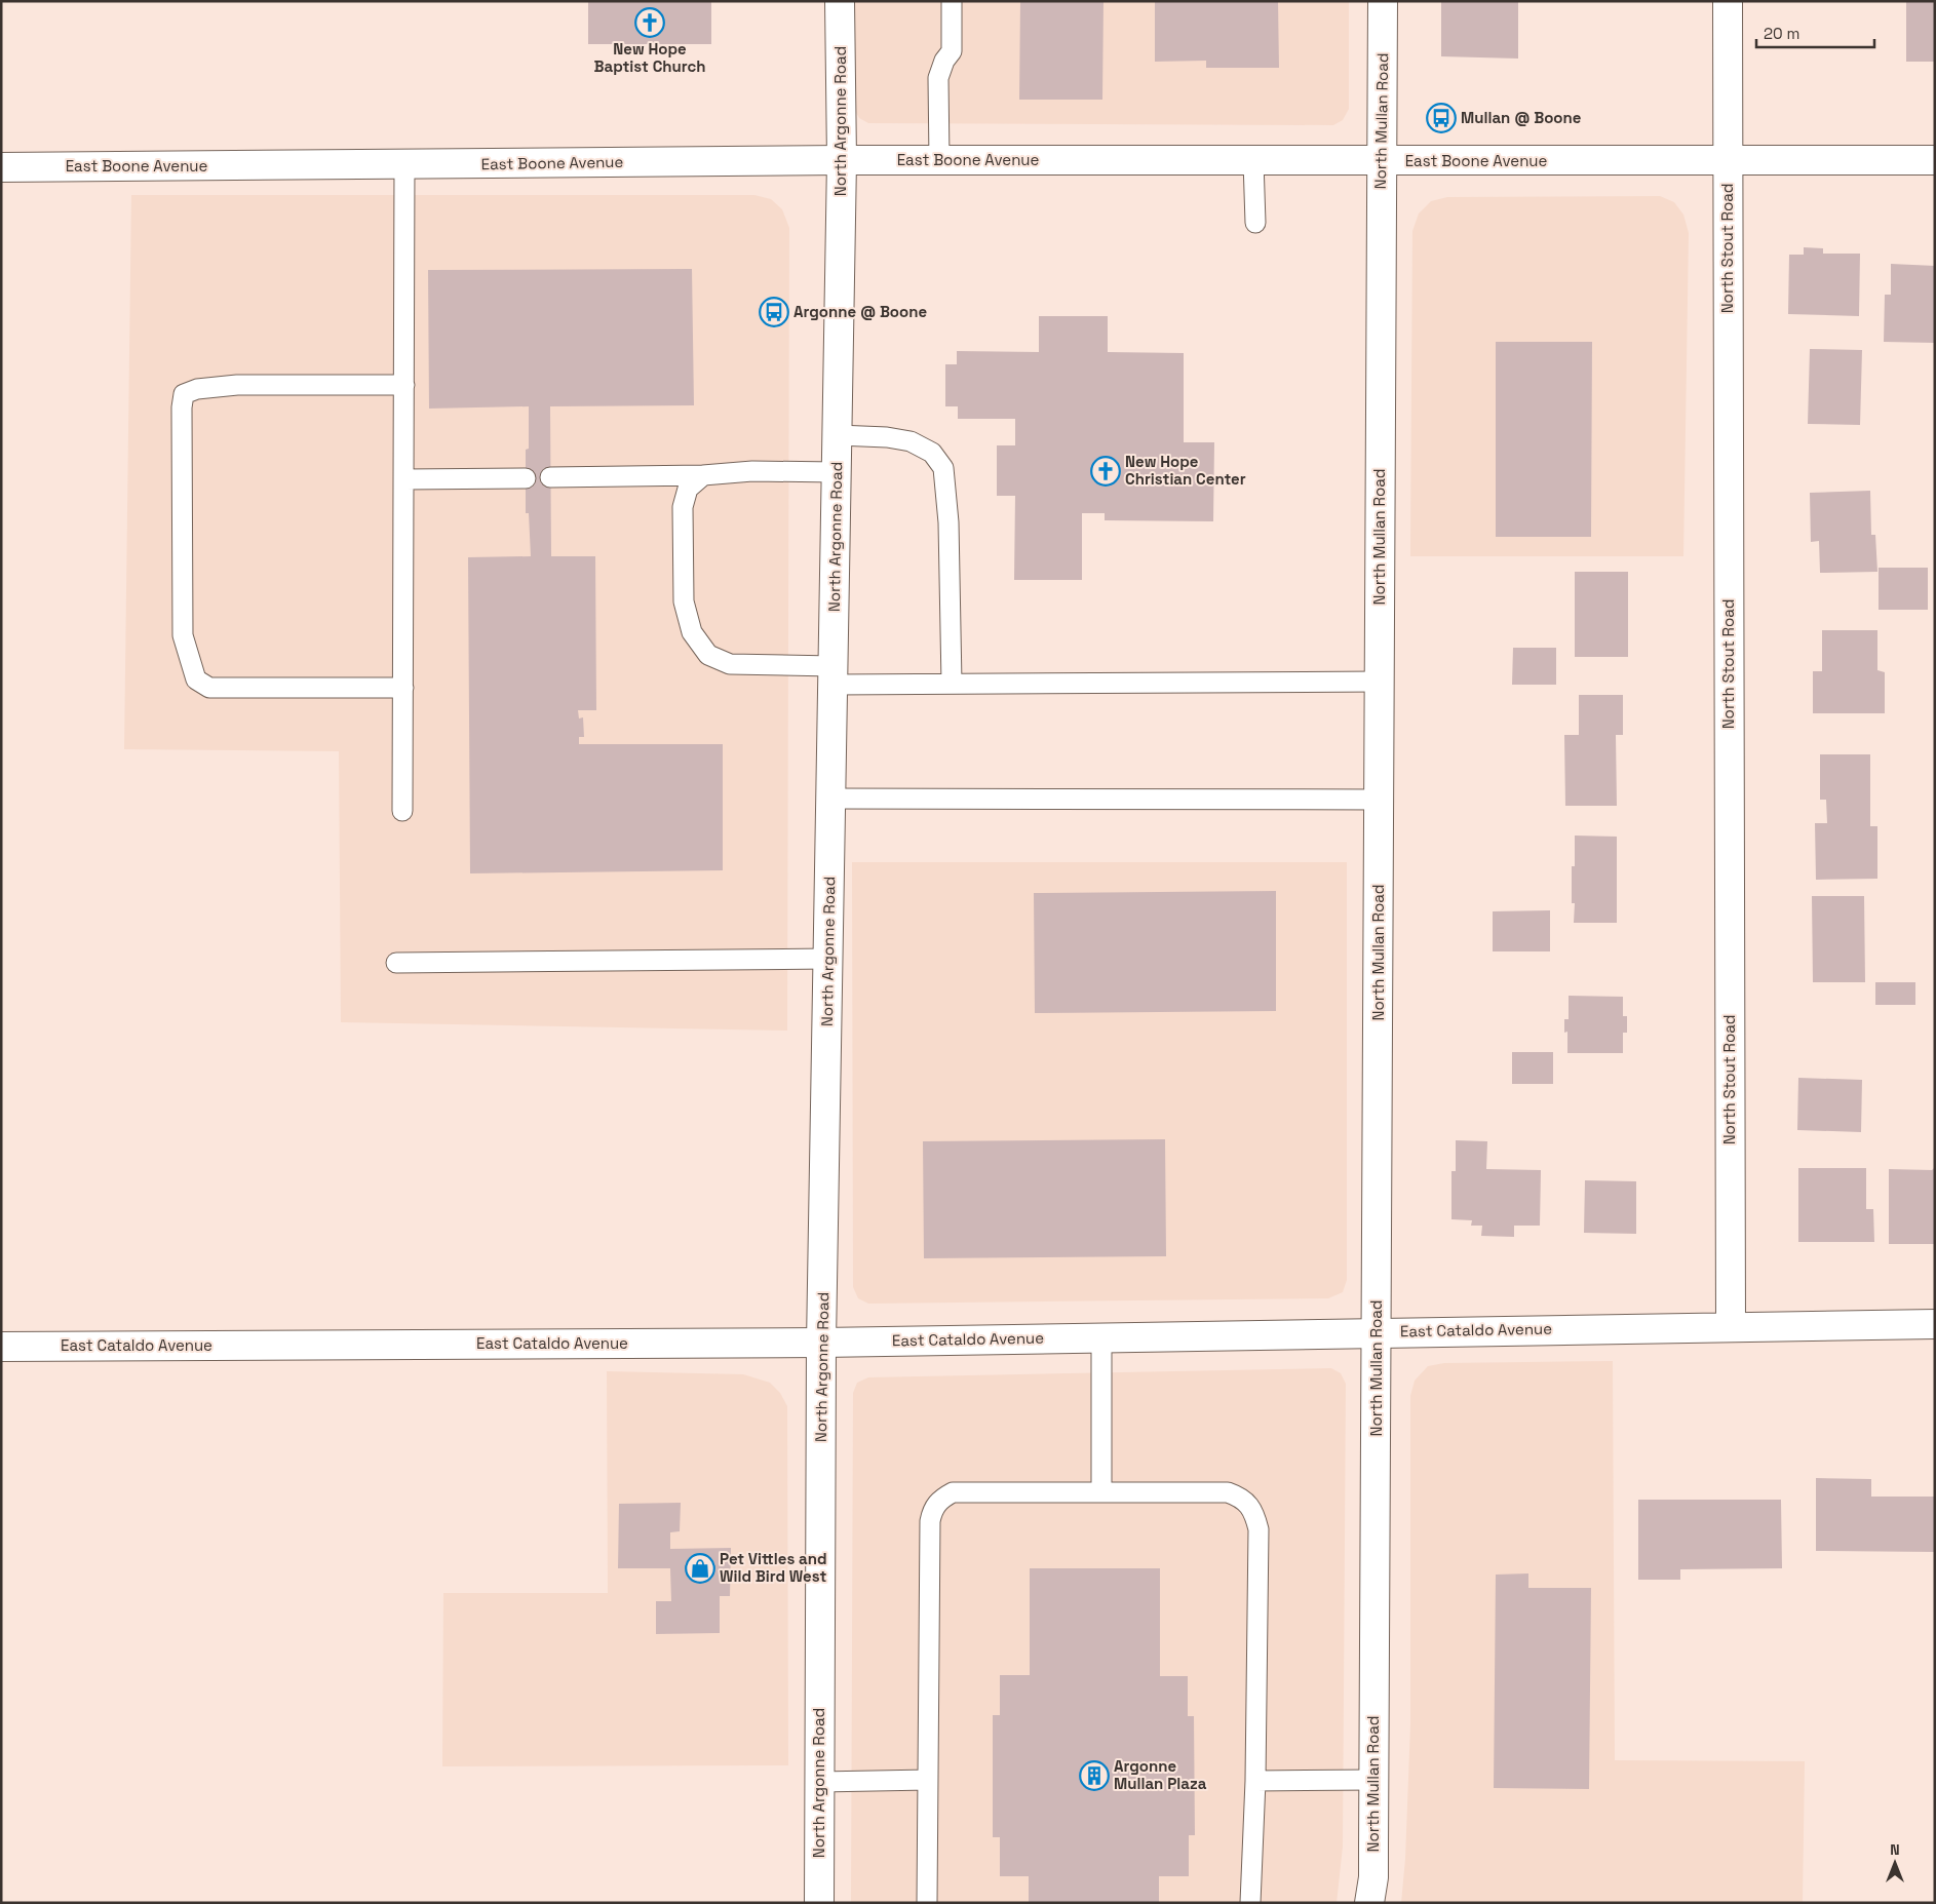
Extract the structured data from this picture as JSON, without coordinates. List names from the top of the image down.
{
  "streets": {
    "street": [
      "North Argonne Road",
      "North Mullan Road",
      "East Boone Avenue",
      "North Stout Road",
      "East Cataldo Avenue"
    ]
  },
  "crossings": [
    ["North Argonne Road", "East Boone Avenue"],
    ["North Argonne Road", "East Cataldo Avenue"],
    ["North Mullan Road", "East Boone Avenue"],
    ["North Mullan Road", "East Cataldo Avenue"],
    ["East Boone Avenue", "North Stout Road"],
    ["North Stout Road", "East Cataldo Avenue"]
  ],
  "places": {
    "church": ["New Hope Baptist Church", "New Hope Christian Center"],
    "bus stop": ["Mullan @ Boone", "Argonne @ Boone"],
    "shop": ["Pet Vittles and Wild Bird West"],
    "building": ["Argonne Mullan Plaza"]
  },
  "scale_bar": "20 m",
  "north": "top"
}
